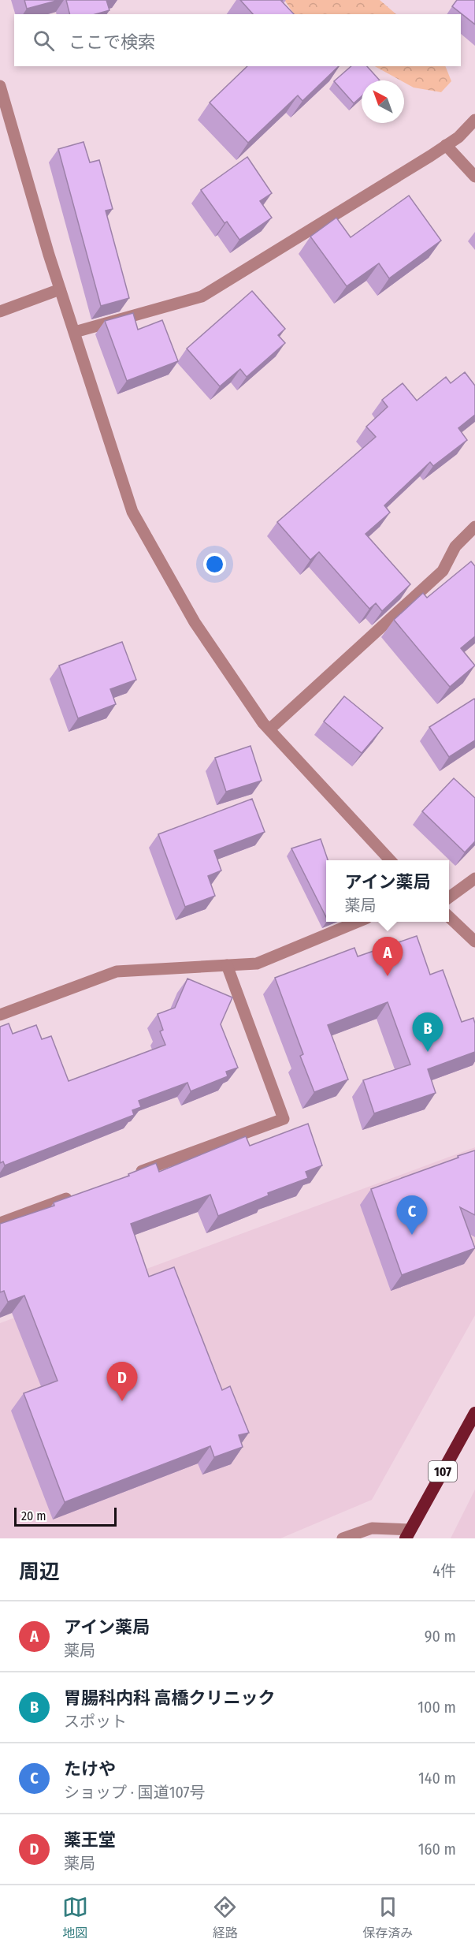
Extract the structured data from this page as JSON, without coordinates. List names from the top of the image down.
{
  "streets": {
    "highway": ["107"]
  },
  "scale_bar": "20 m",
  "north": "top left",
  "page": {
    "search": "ここで検索",
    "popup": ["アイン薬局", "薬局"],
    "pins": [
      "A",
      "B",
      "C",
      "D"
    ],
    "scale": "20 m",
    "heading": ["周辺", "4件"],
    "list": [
      {
        "mark": "A",
        "name": "アイン薬局",
        "note": "薬局",
        "value": "90 m"
      },
      {
        "mark": "B",
        "name": "胃腸科内科 高橋クリニック",
        "note": "スポット",
        "value": "100 m"
      },
      {
        "mark": "C",
        "name": "たけや",
        "note": "ショップ · 国道107号",
        "value": "140 m"
      },
      {
        "mark": "D",
        "name": "薬王堂",
        "note": "薬局",
        "value": "160 m"
      }
    ],
    "nav": ["地図", "経路", "保存済み"]
  }
}
